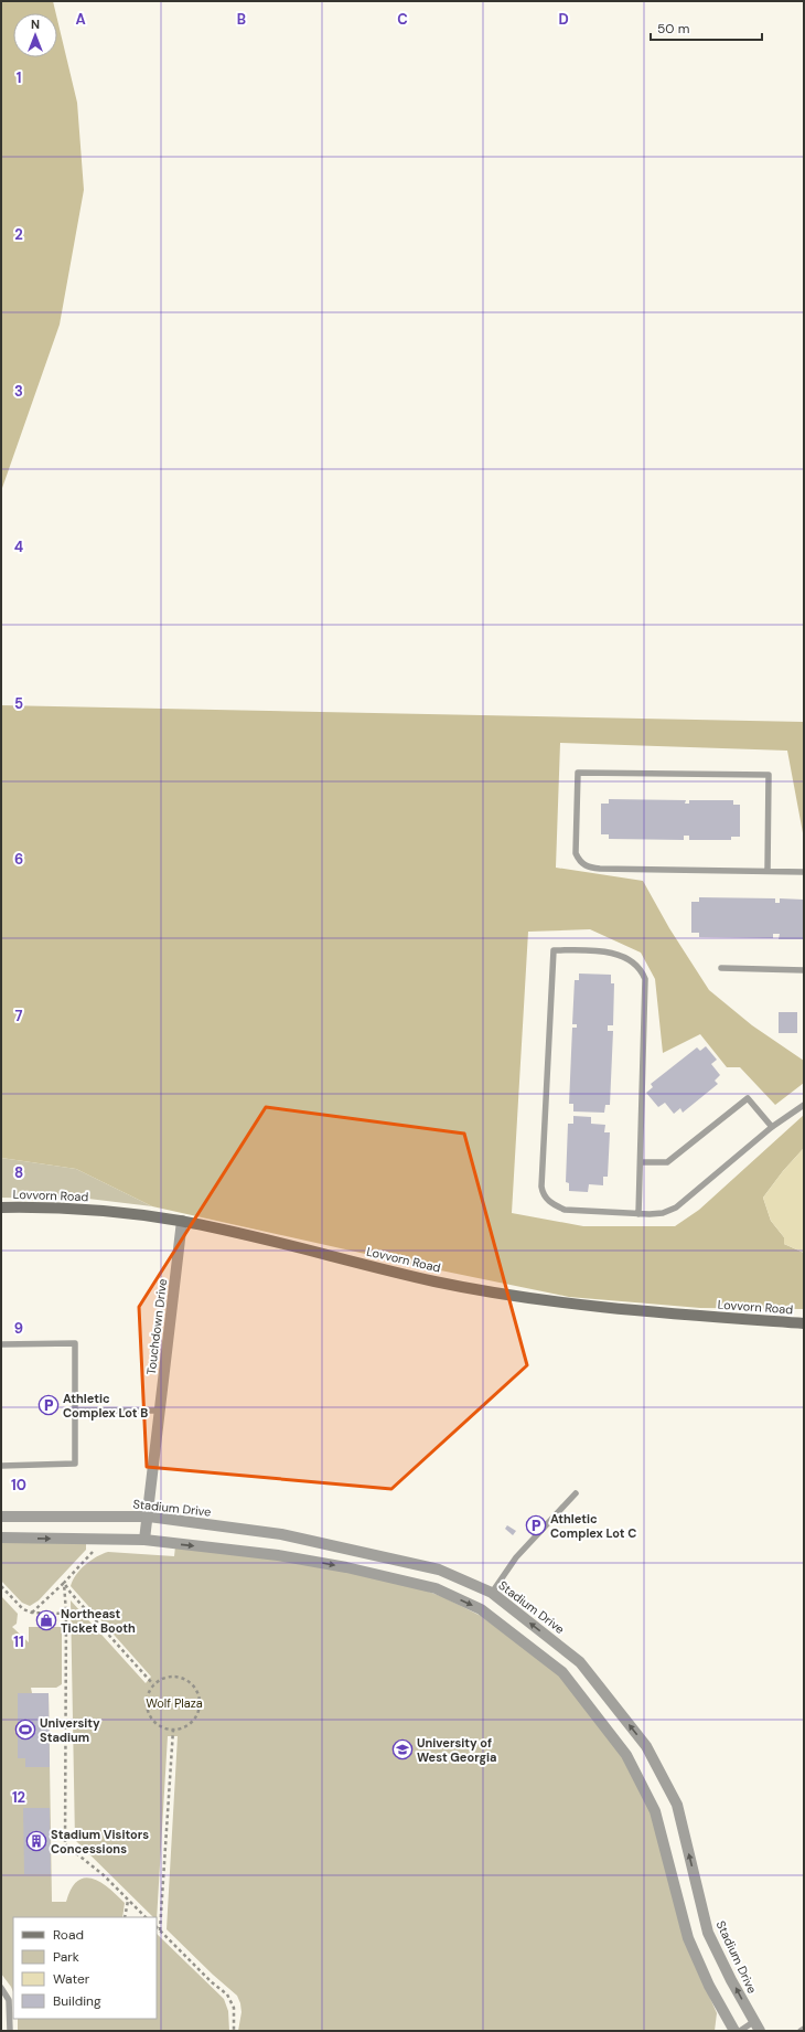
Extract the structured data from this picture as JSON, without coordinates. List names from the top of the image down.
{
  "streets": {
    "street": ["Lovvorn Road", "Touchdown Drive", "Stadium Drive"]
  },
  "crossings": [
    ["Lovvorn Road", "Touchdown Drive"],
    ["Touchdown Drive", "Stadium Drive"]
  ],
  "one_way": ["Stadium Drive"],
  "parks": ["Wolf Plaza"],
  "places": {
    "parking": ["Athletic Complex Lot B", "Athletic Complex Lot C"],
    "shop": ["Northeast Ticket Booth"],
    "sports": ["University Stadium"],
    "school or university": ["University of West Georgia"],
    "building": ["Stadium Visitors Concessions"]
  },
  "legend": [
    "Road",
    "Park",
    "Water",
    "Building"
  ],
  "scale_bar": "50 m",
  "north": "top",
  "grid": {
    "columns": [
      "A",
      "B",
      "C",
      "D"
    ],
    "rows": [
      "1",
      "2",
      "3",
      "4",
      "5",
      "6",
      "7",
      "8",
      "9",
      "10",
      "11",
      "12"
    ]
  }
}
